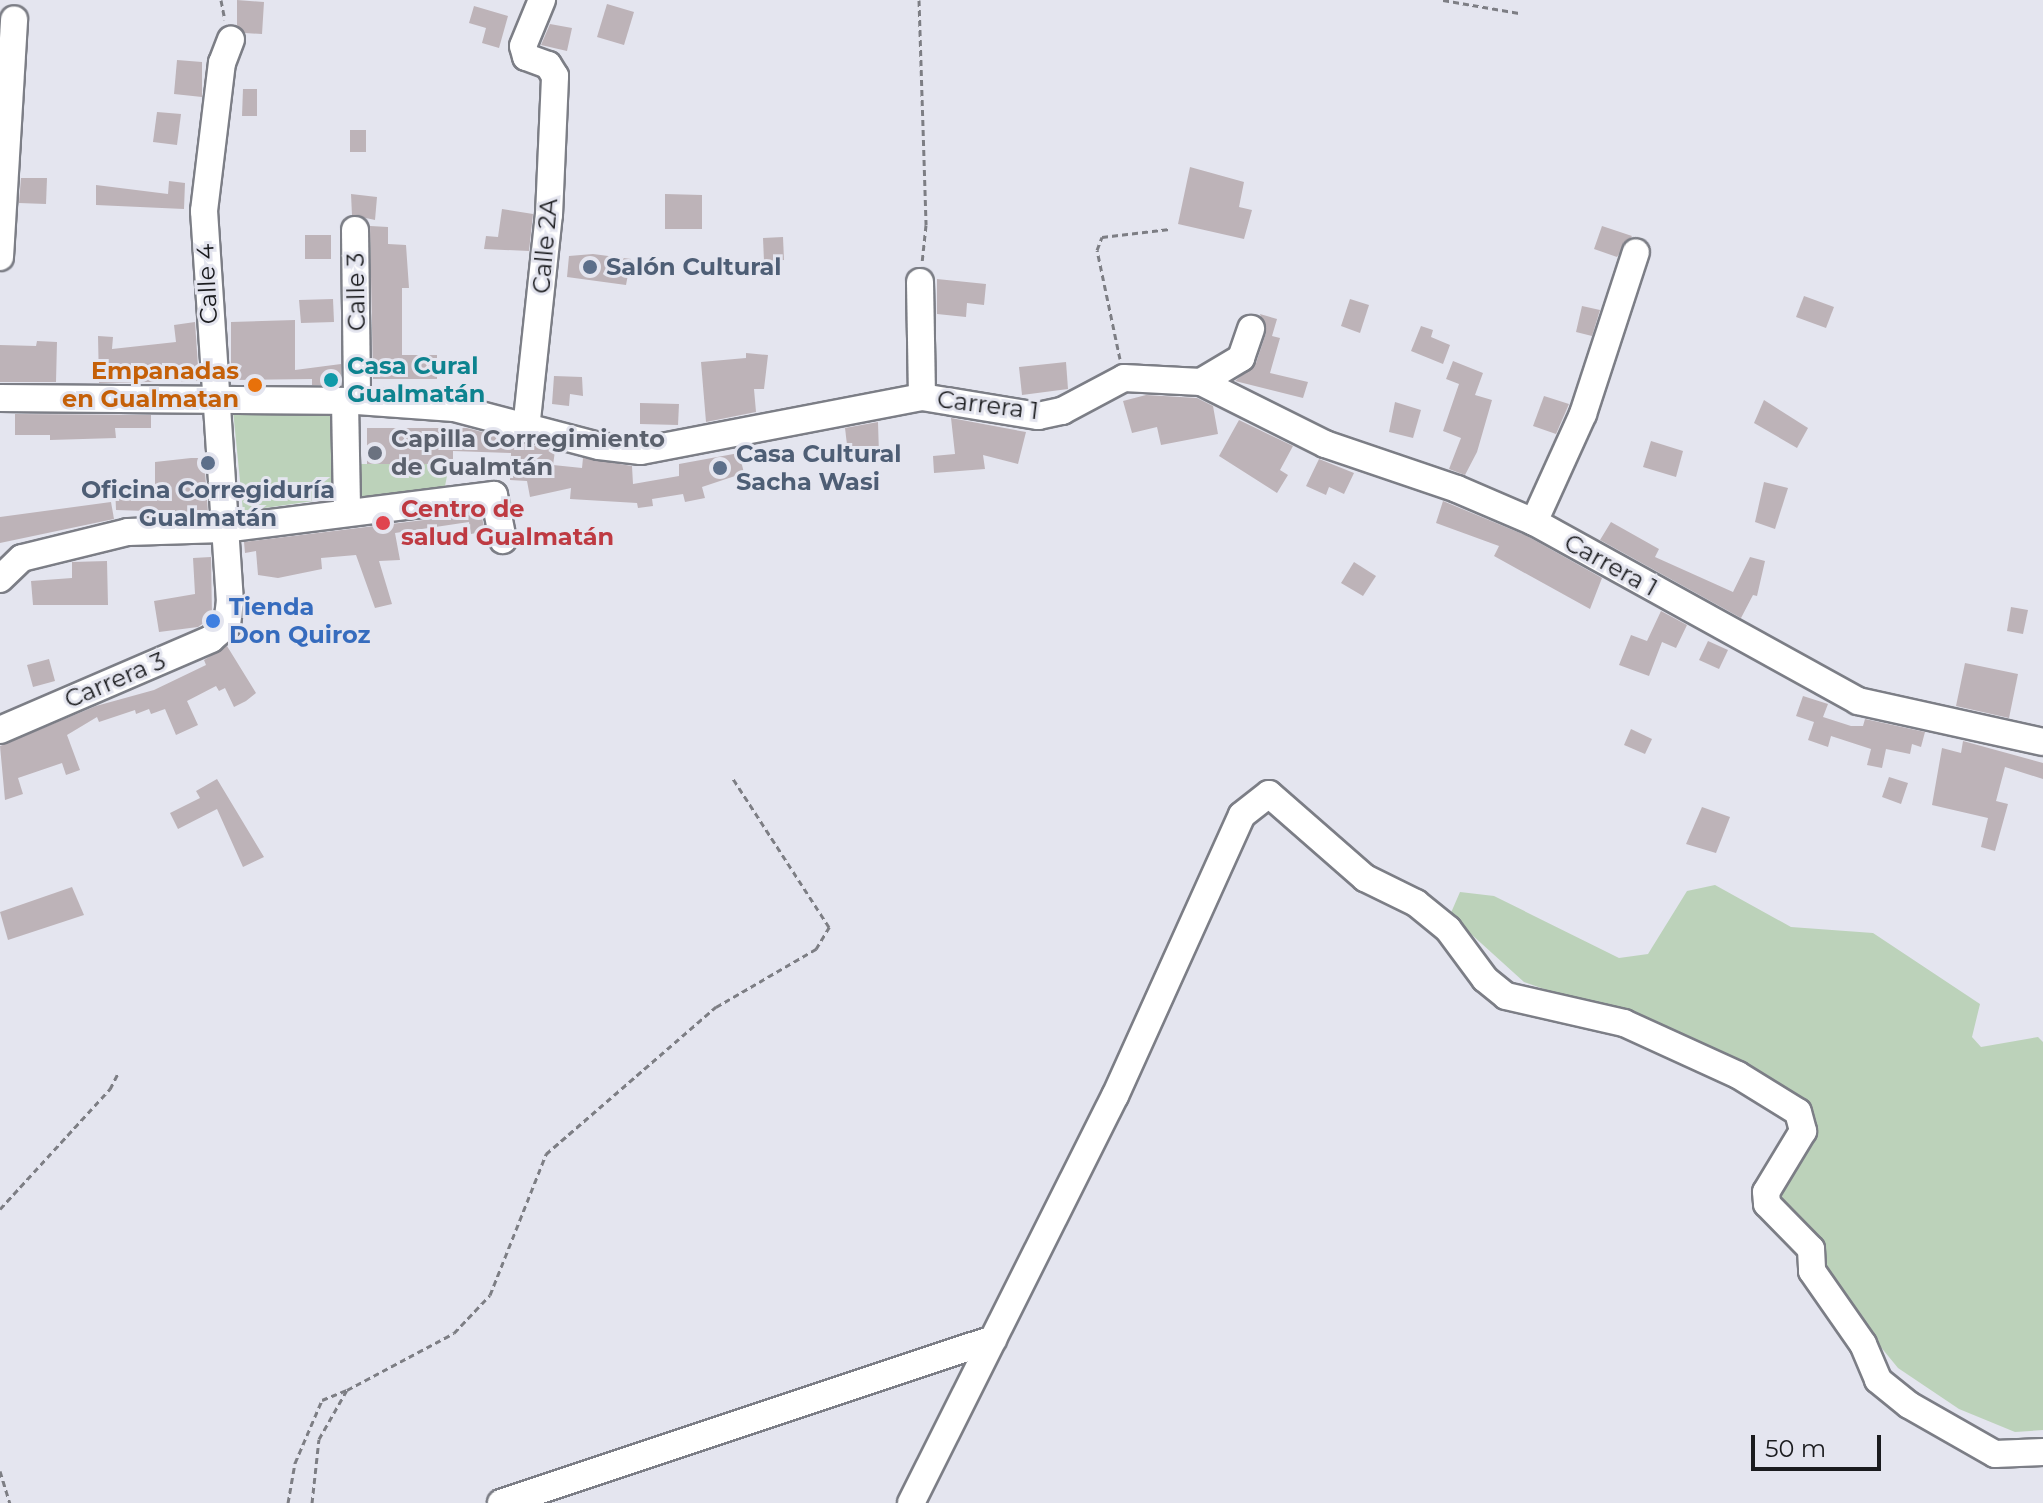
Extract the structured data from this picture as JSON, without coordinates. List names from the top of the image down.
{
  "streets": {
    "street": [
      "Calle 2A",
      "Calle 4",
      "Calle 3",
      "Carrera 1",
      "Carrera 3"
    ]
  },
  "crossings": [
    ["Calle 2A", "Carrera 1"],
    ["Calle 4", "Carrera 1"],
    ["Calle 4", "Carrera 3"],
    ["Calle 3", "Carrera 1"]
  ],
  "places": [
    "Salón Cultural",
    "Casa Cural Gualmatán",
    "Empanadas en Gualmatan",
    "Capilla Corregimiento de Gualmtán",
    "Oficina Corregiduría Gualmatán",
    "Casa Cultural Sacha Wasi",
    "Centro de salud Gualmatán",
    "Tienda Don Quiroz"
  ],
  "scale_bar": "50 m"
}
